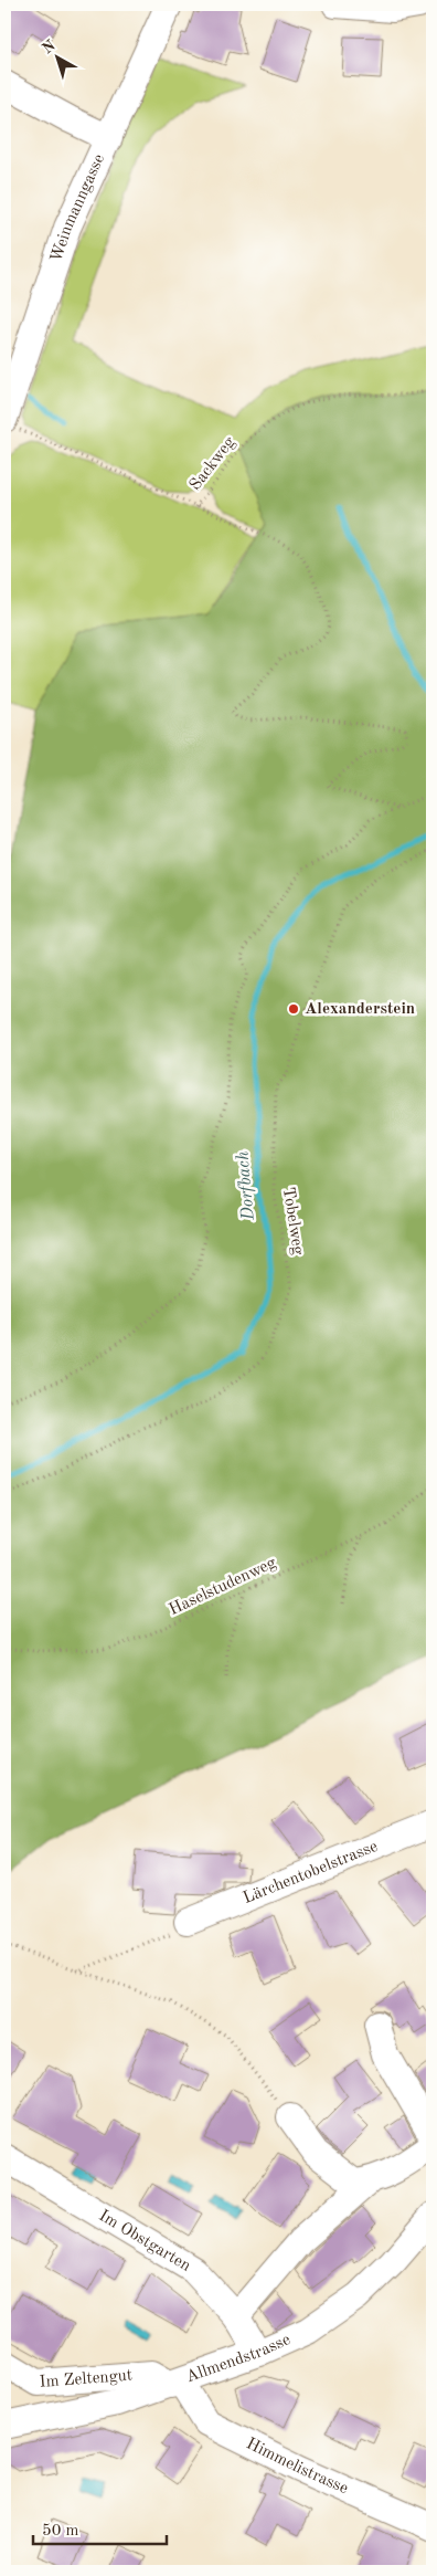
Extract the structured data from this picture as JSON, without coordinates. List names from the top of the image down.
{
  "streets": {
    "street": [
      "Weinmanngasse",
      "Lärchentobelstrasse",
      "Im Obstgarten",
      "Allmendstrasse",
      "Im Zeltengut",
      "Himmelistrasse"
    ],
    "path": ["Sackweg", "Tobelweg", "Haselstudenweg"]
  },
  "crossings": [
    ["Weinmanngasse", "Sackweg"],
    ["Im Obstgarten", "Allmendstrasse"],
    ["Allmendstrasse", "Im Zeltengut"],
    ["Allmendstrasse", "Himmelistrasse"],
    ["Im Zeltengut", "Himmelistrasse"]
  ],
  "water": ["Dorfbach"],
  "places": ["Alexanderstein"],
  "scale_bar": "50 m",
  "north": "top left"
}
